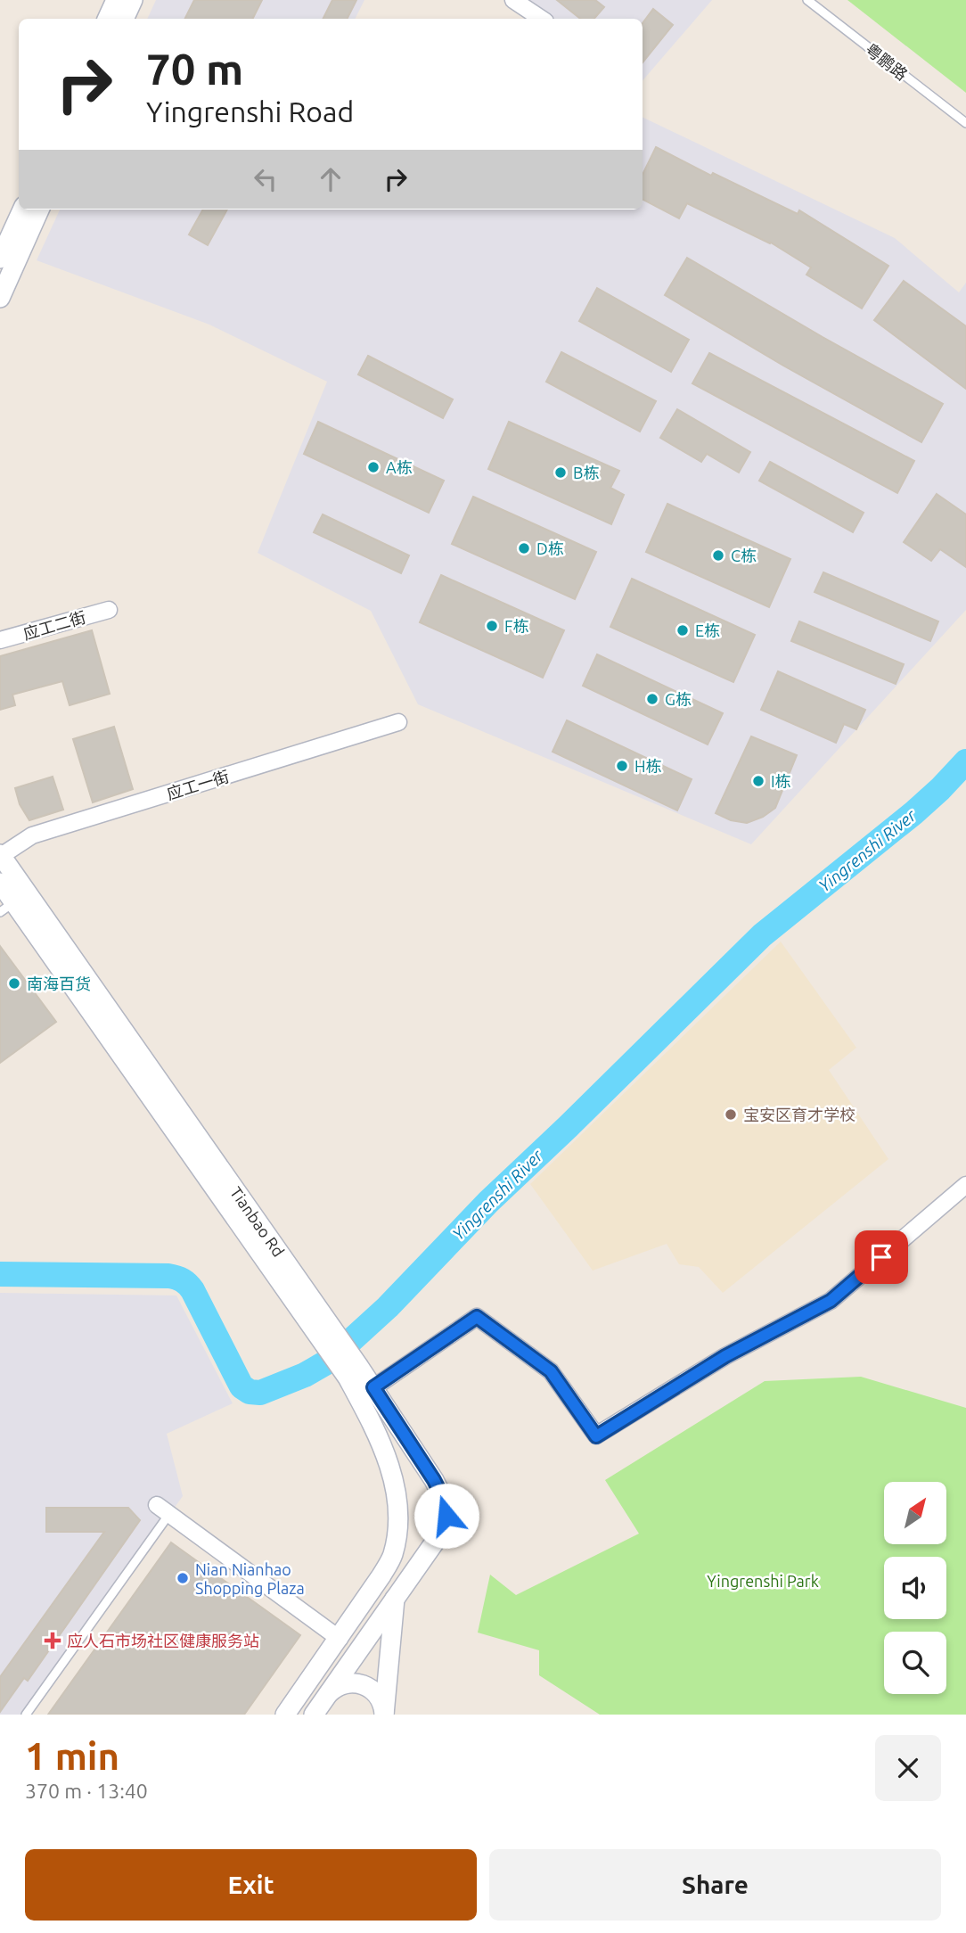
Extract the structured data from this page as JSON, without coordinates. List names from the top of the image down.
{
  "streets": {
    "street": ["应工二街", "应工一街", "Tianbao Rd"],
    "lane": ["粤鹏路"]
  },
  "crossings": [
    ["应工一街", "Tianbao Rd"]
  ],
  "water": ["Yingrenshi River"],
  "parks": ["Yingrenshi Park"],
  "places": {
    "other": [
      "A栋",
      "B栋",
      "D栋",
      "C栋",
      "F栋",
      "E栋",
      "G栋",
      "H栋",
      "I栋",
      "南海百货",
      "宝安区育才学校",
      "Nian Nianhao Shopping Plaza"
    ],
    "health": ["应人石市场社区健康服务站"]
  },
  "north": "top right",
  "page": {
    "turn": ["70 m", "Yingrenshi Road"],
    "heading": ["1 min", "370 m · 13:40"],
    "buttons": ["Exit", "Share"]
  }
}
